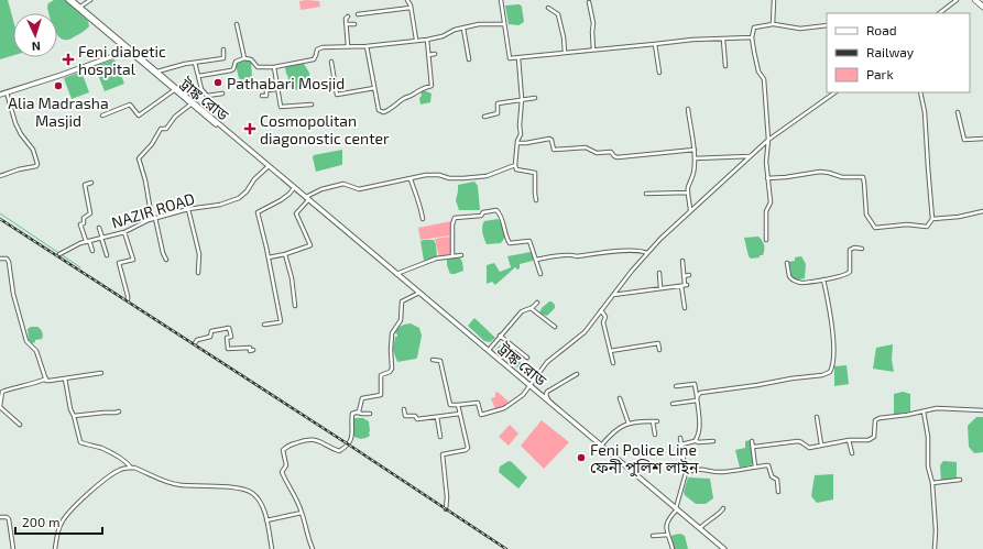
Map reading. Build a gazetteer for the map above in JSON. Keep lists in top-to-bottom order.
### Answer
{
  "streets": {
    "main road": ["ট্রাঙ্ক রোড"],
    "street": ["NAZIR ROAD"]
  },
  "crossings": [
    ["ট্রাঙ্ক রোড", "NAZIR ROAD"]
  ],
  "places": {
    "health": ["Feni diabetic hospital", "Cosmopolitan diagonostic center"],
    "other": ["Pathabari Mosjid", "Alia Madrasha Masjid", "Feni Police Line ফেনী পুলিশ লাইন"]
  },
  "legend": ["Road", "Railway", "Park"],
  "scale_bar": "200 m",
  "north": "bottom"
}
